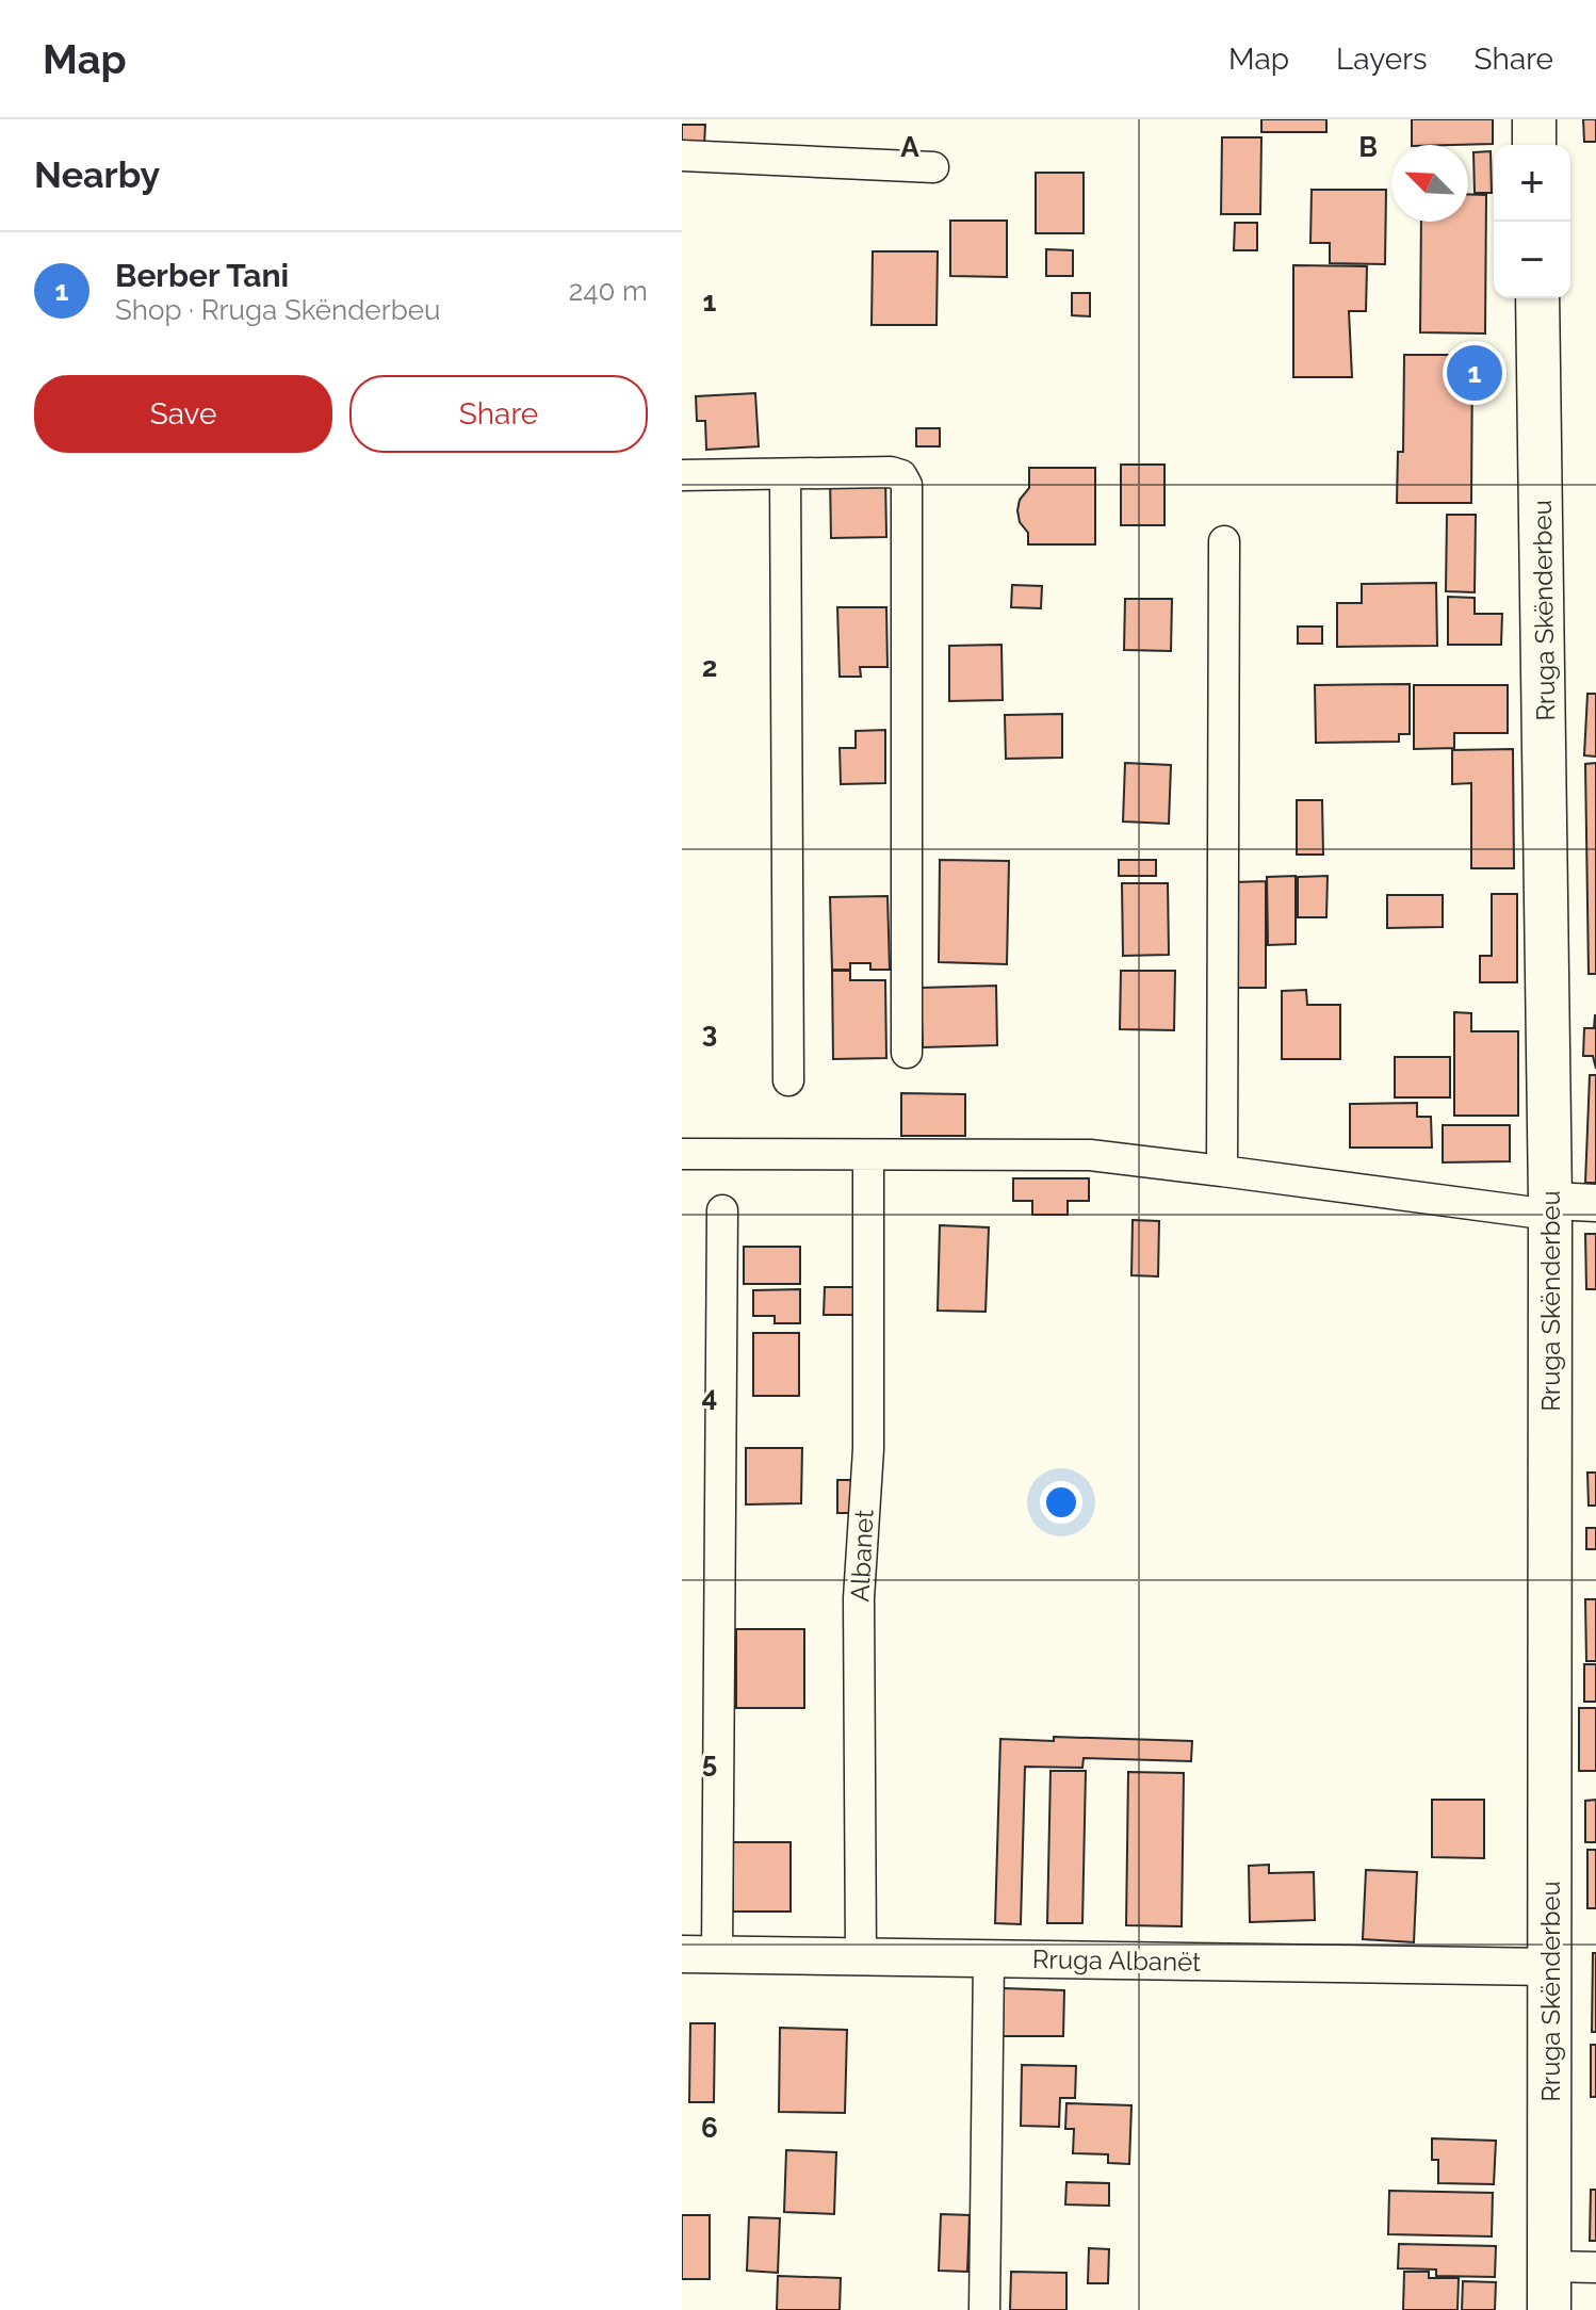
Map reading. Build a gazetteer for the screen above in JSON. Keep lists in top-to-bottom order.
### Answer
{
  "streets": {
    "main road": ["Rruga Skënderbeu"],
    "street": ["Albanet", "Rruga Albanët"]
  },
  "crossings": [
    ["Rruga Skënderbeu", "Rruga Albanët"],
    ["Albanet", "Rruga Albanët"]
  ],
  "north": "top left",
  "page": {
    "header": "Map",
    "nav": ["Map", "Layers", "Share"],
    "heading": "Nearby",
    "map_buttons": ["+", "−"],
    "list": [
      {
        "mark": "1",
        "name": "Berber Tani",
        "note": "Shop · Rruga Skënderbeu",
        "value": "240 m"
      }
    ],
    "pins": "1",
    "buttons": ["Save", "Share"]
  },
  "grid": {
    "columns": ["A", "B"],
    "rows": [
      "1",
      "2",
      "3",
      "4",
      "5",
      "6"
    ]
  }
}
